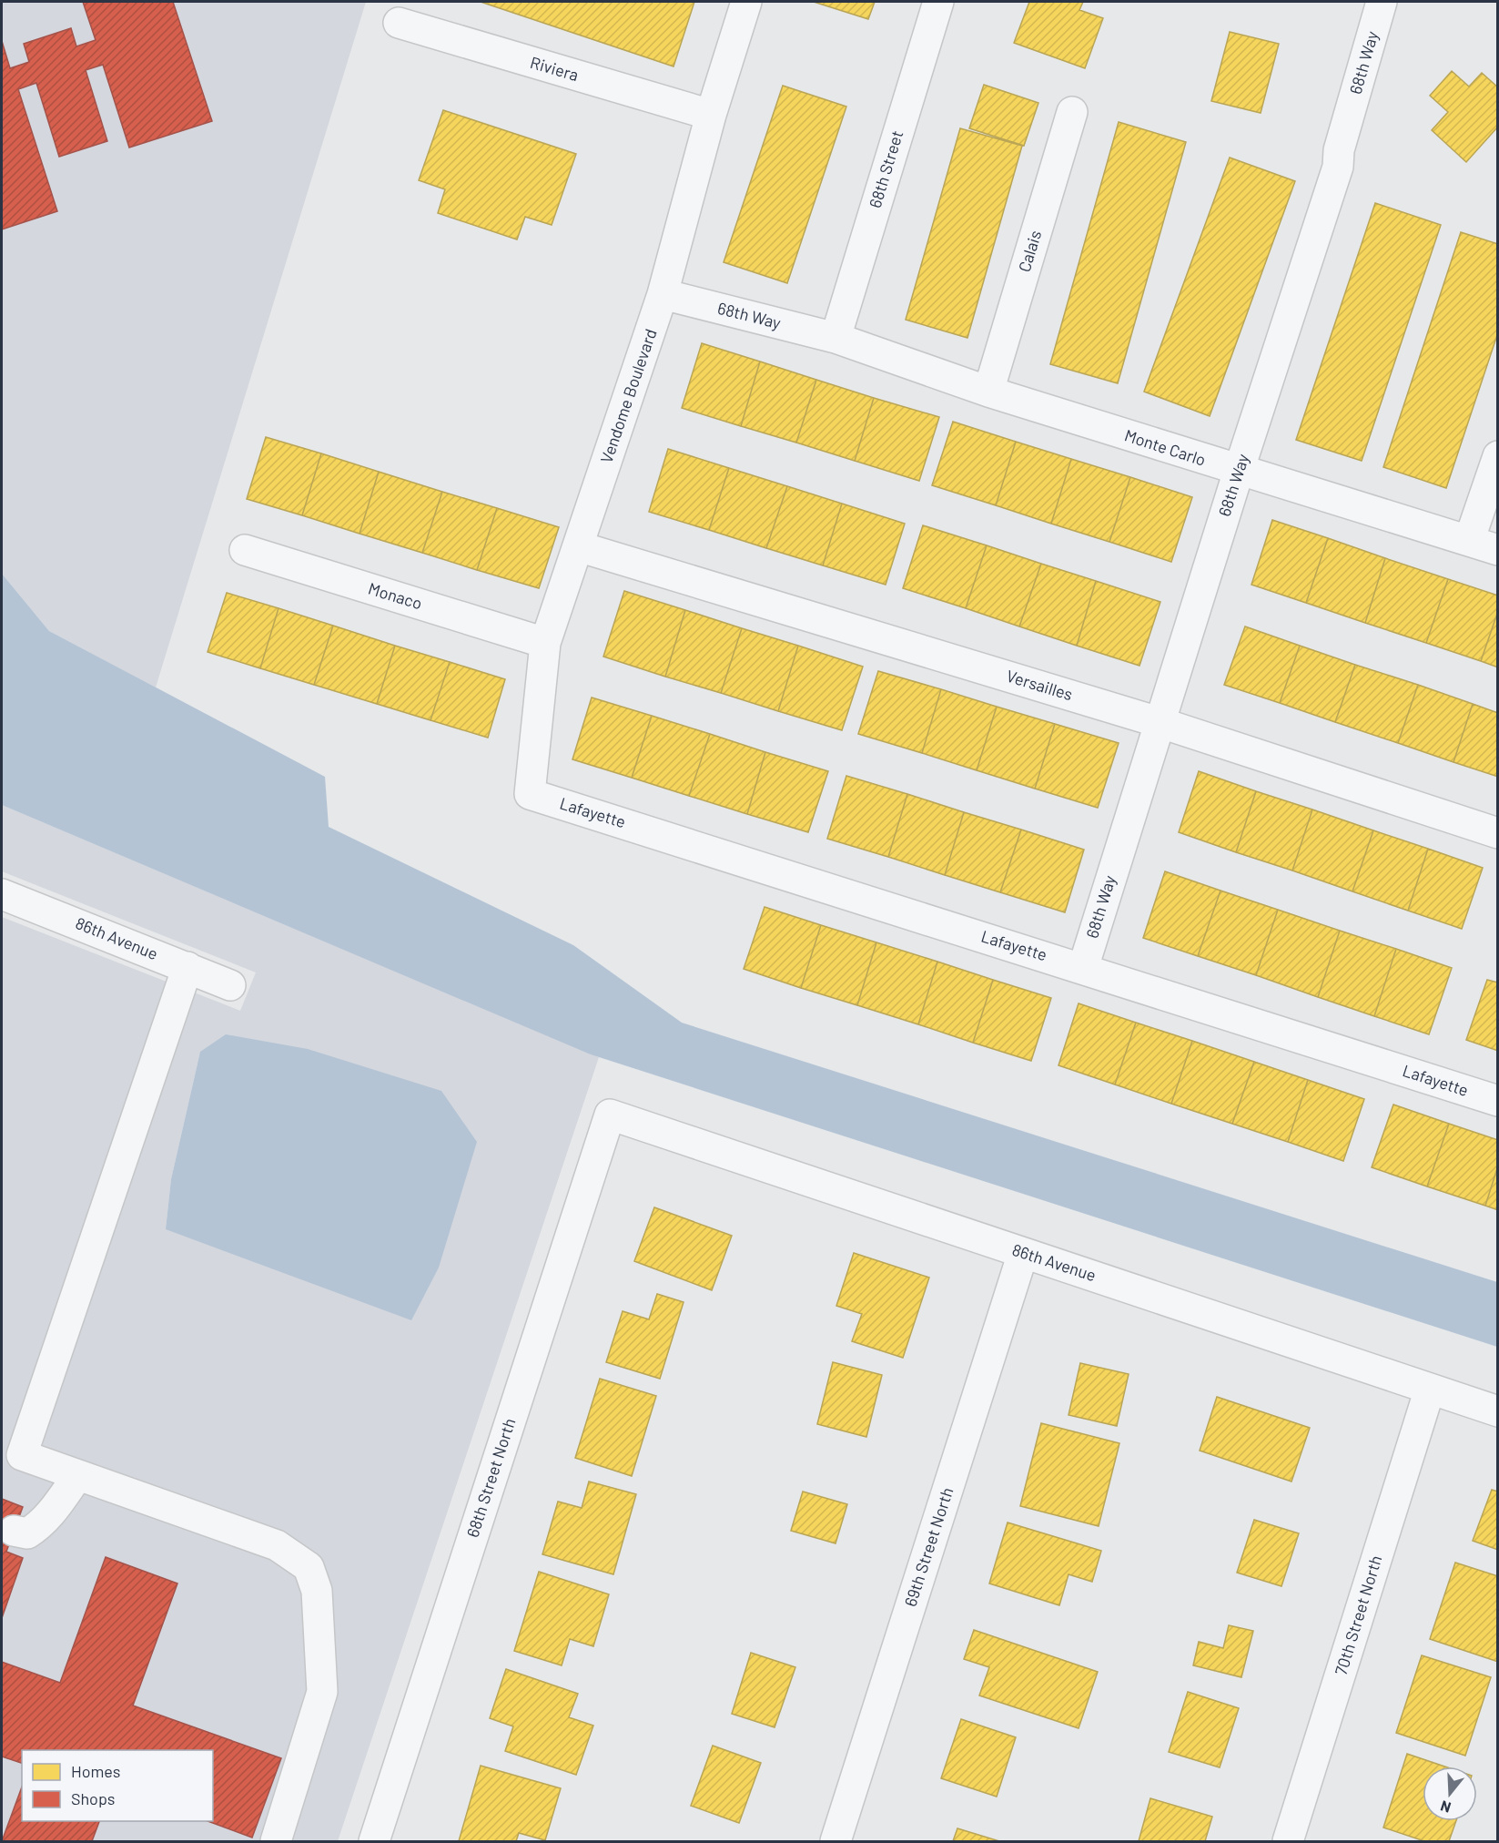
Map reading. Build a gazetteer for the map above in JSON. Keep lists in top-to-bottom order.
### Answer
{
  "streets": {
    "street": [
      "68th Way",
      "Riviera",
      "68th Street",
      "Calais",
      "Vendome Boulevard",
      "Monte Carlo",
      "Monaco",
      "Versailles",
      "Lafayette",
      "86th Avenue",
      "68th Street North",
      "69th Street North",
      "70th Street North"
    ]
  },
  "crossings": [
    ["68th Way", "68th Street"],
    ["68th Way", "Vendome Boulevard"],
    ["68th Way", "Monte Carlo"],
    ["68th Way", "Versailles"],
    ["68th Way", "Lafayette"],
    ["Riviera", "Vendome Boulevard"],
    ["68th Street", "Monte Carlo"],
    ["Calais", "Monte Carlo"],
    ["Vendome Boulevard", "Monaco"],
    ["Vendome Boulevard", "Versailles"],
    ["Vendome Boulevard", "Lafayette"],
    ["86th Avenue", "68th Street North"],
    ["86th Avenue", "69th Street North"],
    ["86th Avenue", "70th Street North"]
  ],
  "legend": ["Homes", "Shops"],
  "north": "bottom"
}
